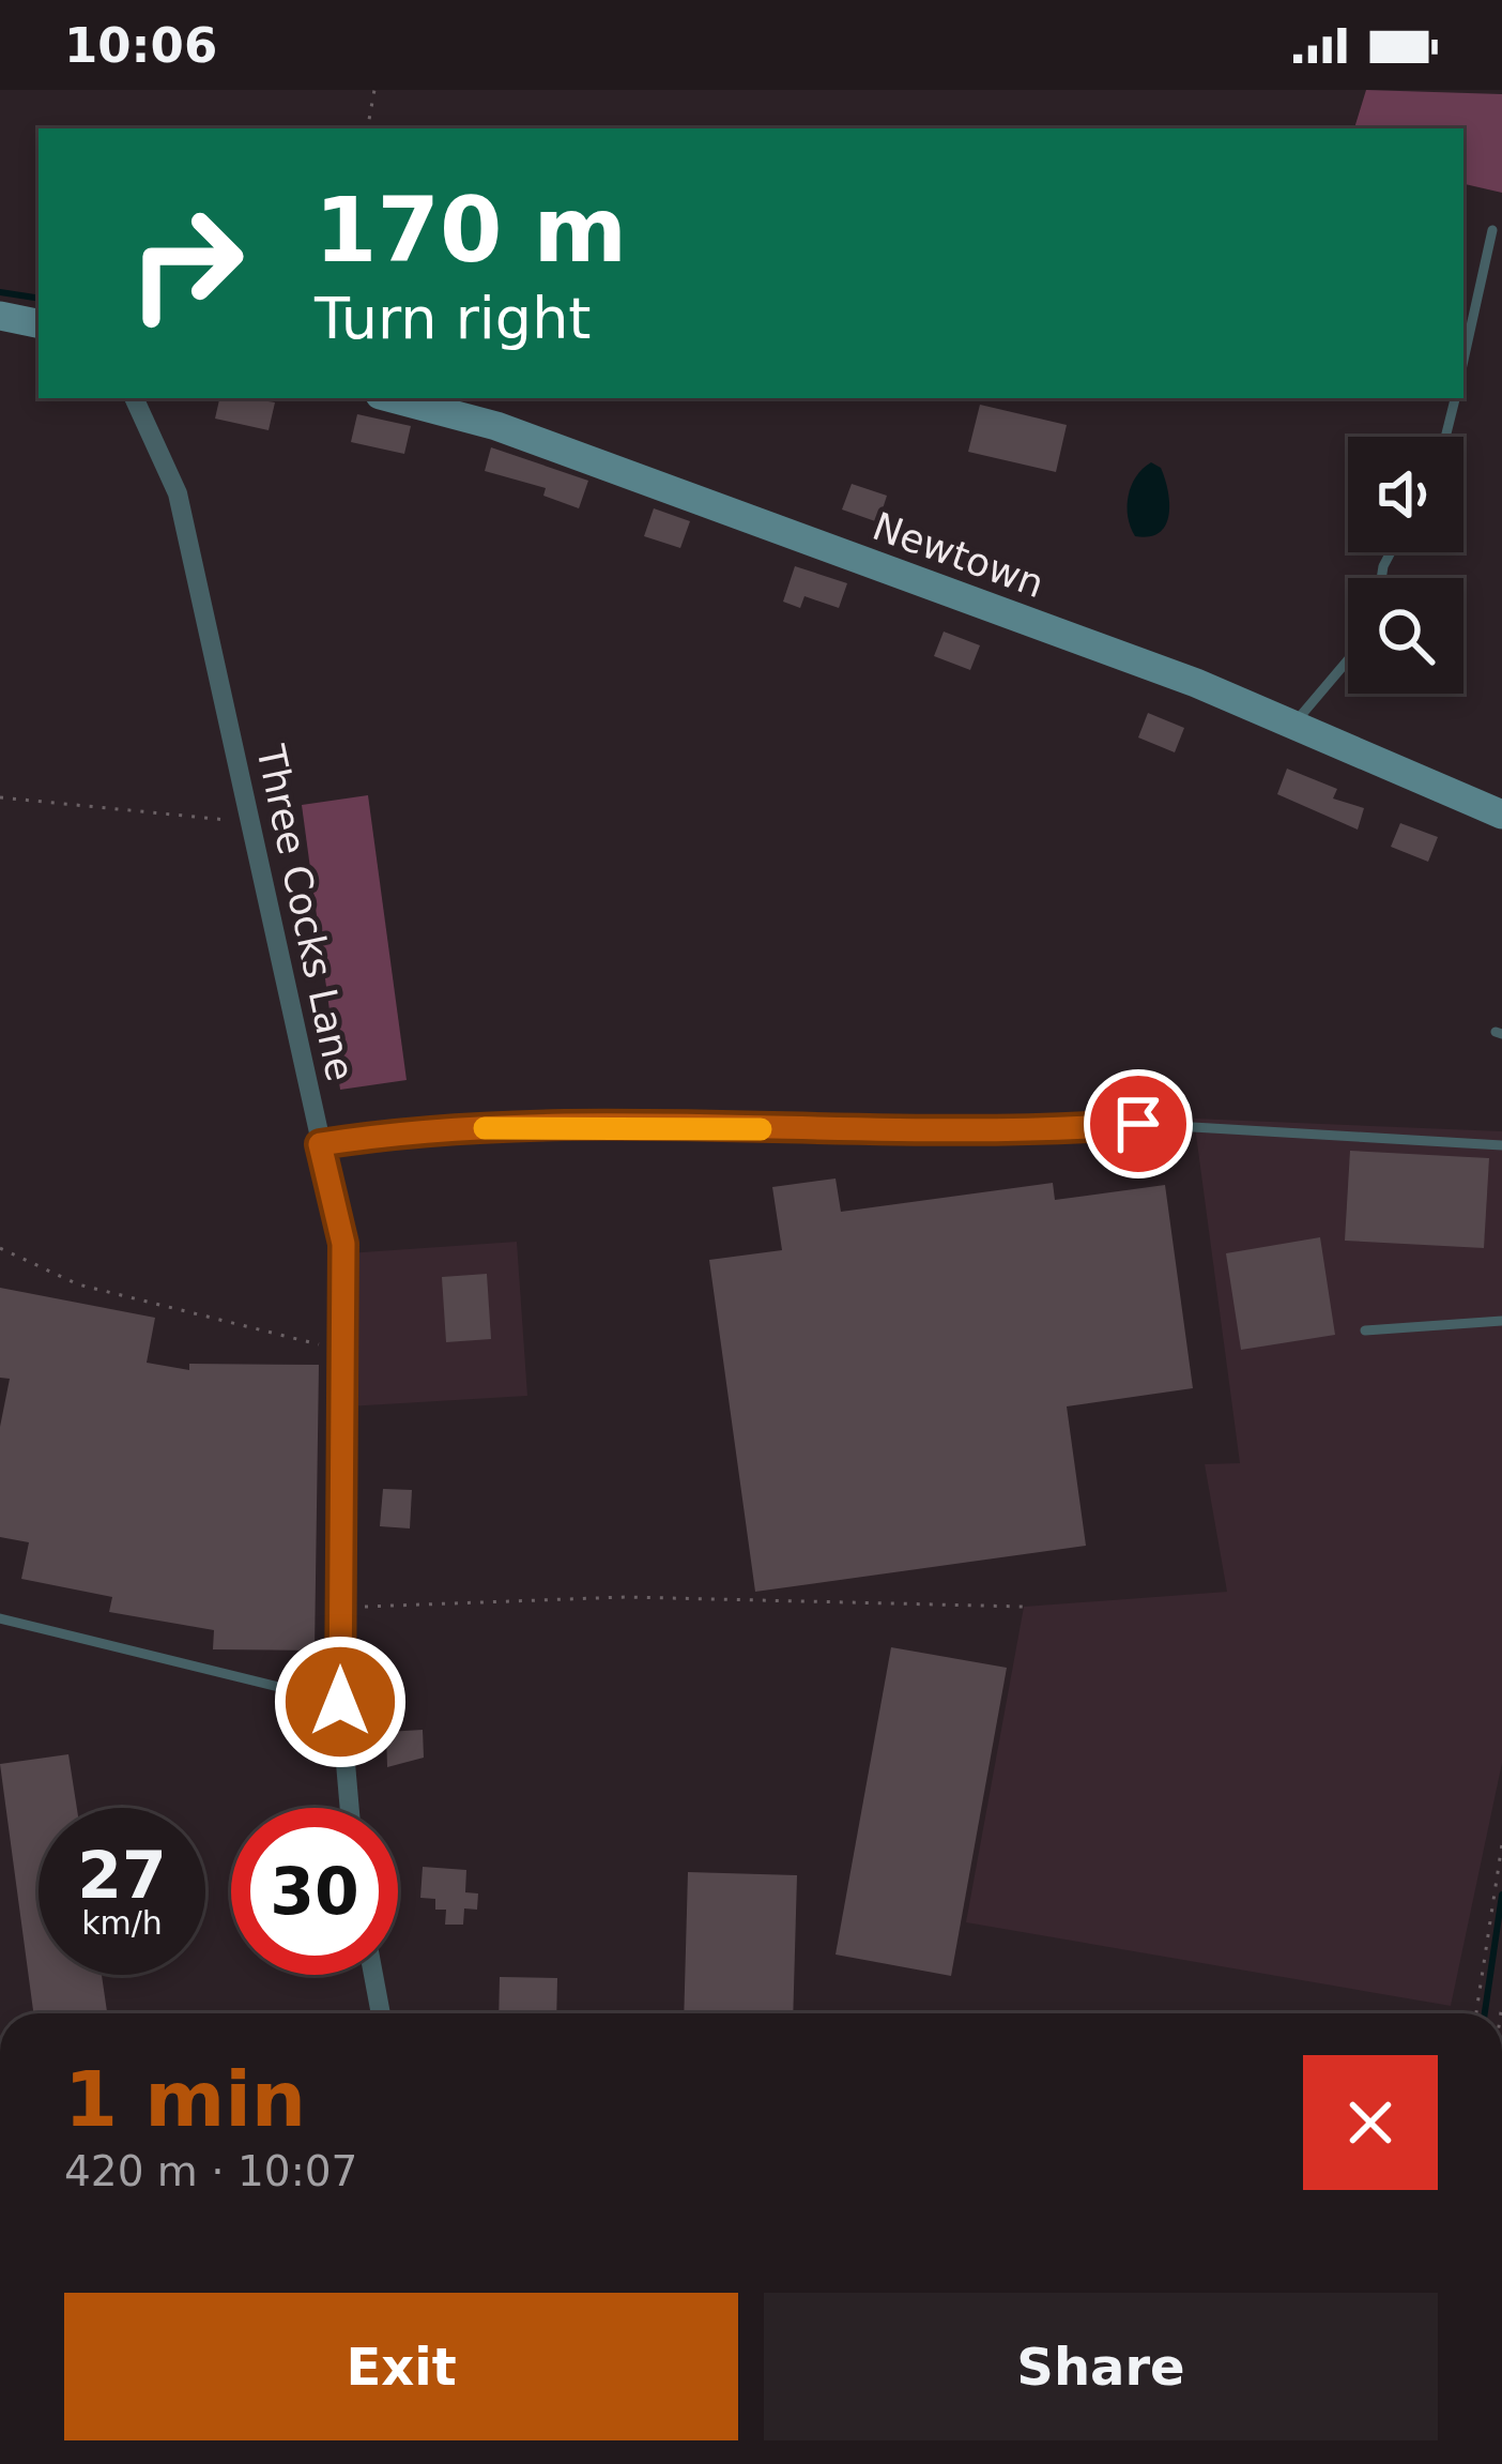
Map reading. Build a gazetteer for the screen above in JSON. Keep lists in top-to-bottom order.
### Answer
{
  "streets": {
    "main road": ["Newtown"],
    "street": ["Three Cocks Lane"]
  },
  "page": {
    "status": "10:06",
    "turn": ["170 m", "Turn right"],
    "speed": "27 km/h",
    "limit": "30",
    "heading": ["1 min", "420 m · 10:07"],
    "buttons": ["Exit", "Share"]
  }
}
